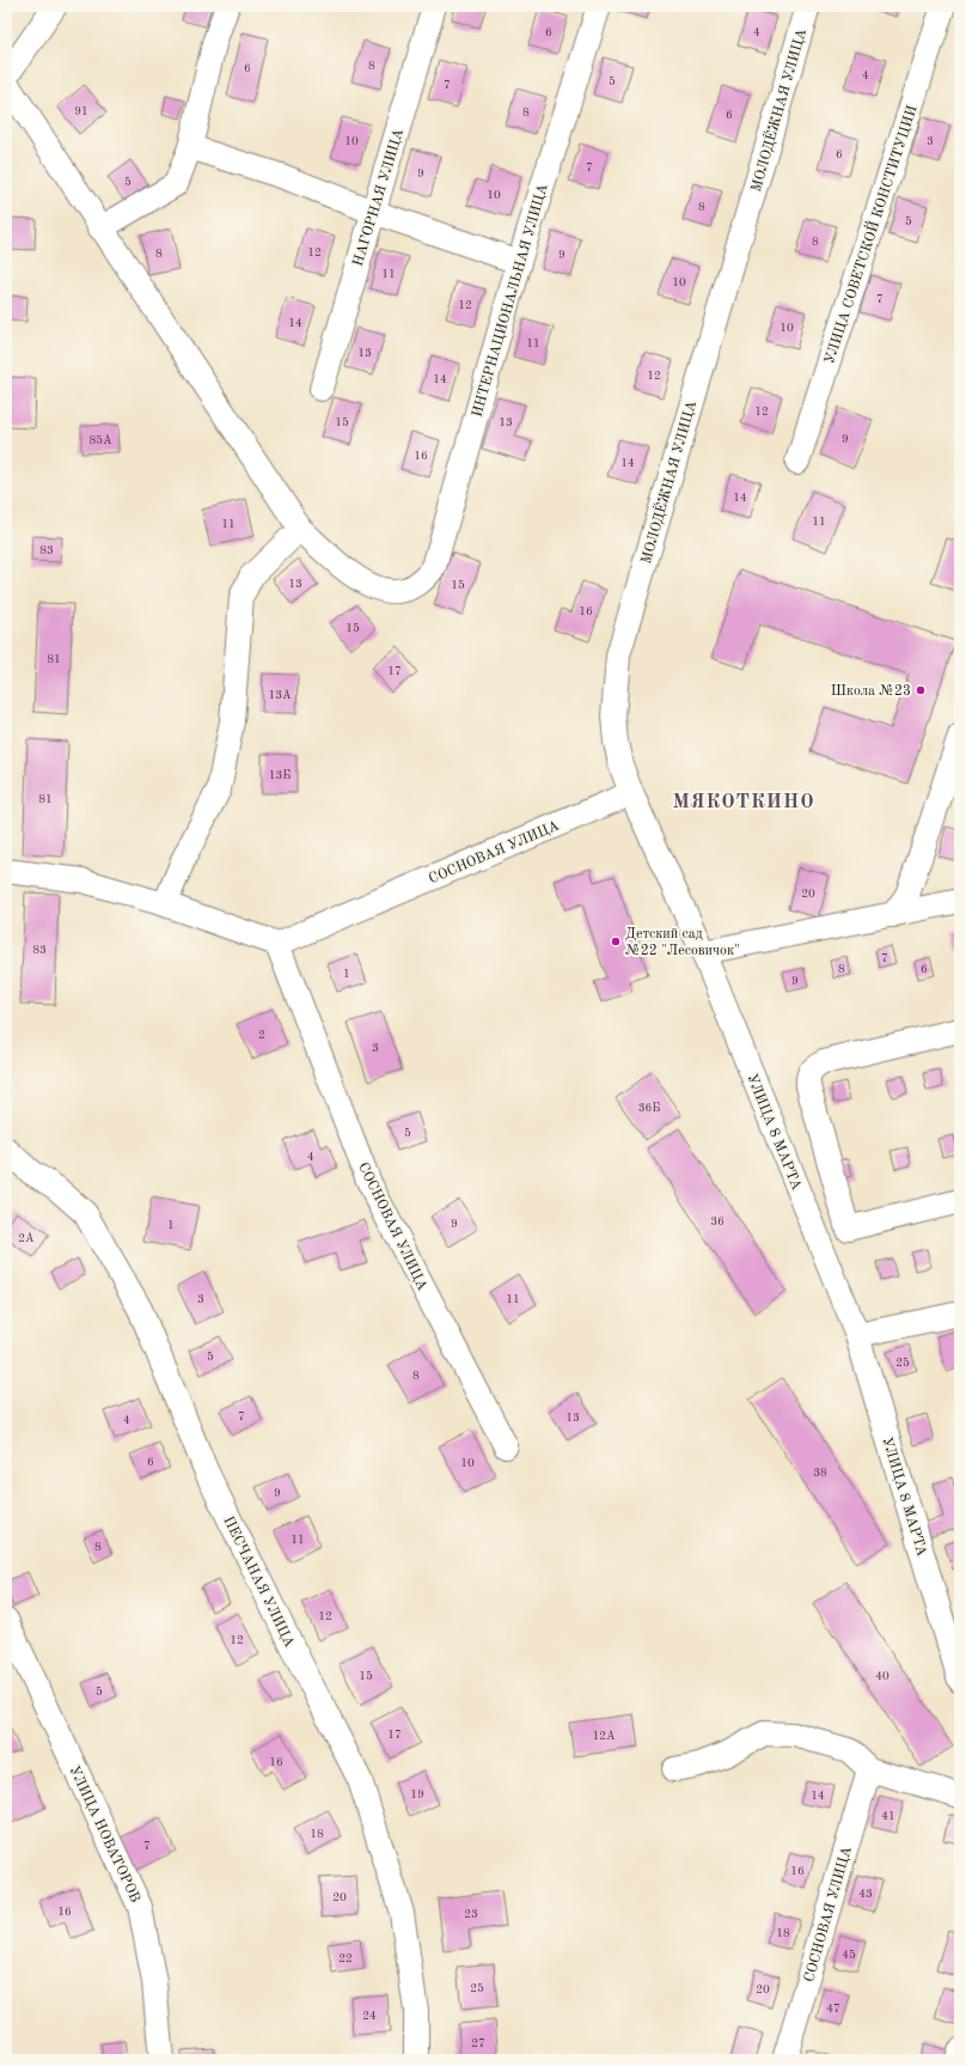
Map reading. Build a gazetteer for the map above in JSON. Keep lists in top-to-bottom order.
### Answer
{
  "streets": {
    "street": [
      "МОЛОДЁЖНАЯ УЛИЦА",
      "НАГОРНАЯ УЛИЦА",
      "УЛИЦА СОВЕТСКОЙ КОНСТИТУЦИИ",
      "ИНТЕРНАЦИОНАЛЬНАЯ УЛИЦА",
      "СОСНОВАЯ УЛИЦА",
      "УЛИЦА 8 МАРТА",
      "ПЕСЧАНАЯ УЛИЦА",
      "УЛИЦА НОВАТОРОВ"
    ]
  },
  "crossings": [
    ["МОЛОДЁЖНАЯ УЛИЦА", "СОСНОВАЯ УЛИЦА"],
    ["МОЛОДЁЖНАЯ УЛИЦА", "УЛИЦА 8 МАРТА"]
  ],
  "districts": ["МЯКОТКИНО"],
  "places": ["Школа №23", "Детский сад №22 \"Лесовичок\""],
  "house_numbers": [
    "6",
    "4",
    "8",
    "6",
    "4",
    "5",
    "7",
    "91",
    "8",
    "6",
    "10",
    "3",
    "6",
    "7",
    "9",
    "5",
    "10",
    "8",
    "5",
    "8",
    "12",
    "8",
    "9",
    "11",
    "10",
    "7",
    "12",
    "14",
    "10",
    "11",
    "13",
    "12",
    "14",
    "12",
    "15",
    "13",
    "9",
    "85А",
    "16",
    "14",
    "14",
    "11",
    "11",
    "83",
    "13",
    "15",
    "16",
    "15",
    "81",
    "17",
    "13А",
    "13Б",
    "81",
    "20",
    "83",
    "7",
    "8",
    "6",
    "1",
    "9",
    "2",
    "3",
    "36Б",
    "5",
    "4",
    "36",
    "9",
    "1",
    "2А",
    "3",
    "11",
    "5",
    "25",
    "8",
    "7",
    "13",
    "4",
    "6",
    "10",
    "38",
    "9",
    "11",
    "8",
    "12",
    "12",
    "15",
    "40",
    "5",
    "17",
    "12А",
    "16",
    "19",
    "14",
    "41",
    "18",
    "7",
    "16",
    "43",
    "20",
    "16",
    "23",
    "18",
    "45",
    "22",
    "25",
    "20",
    "47",
    "24",
    "27"
  ]
}
